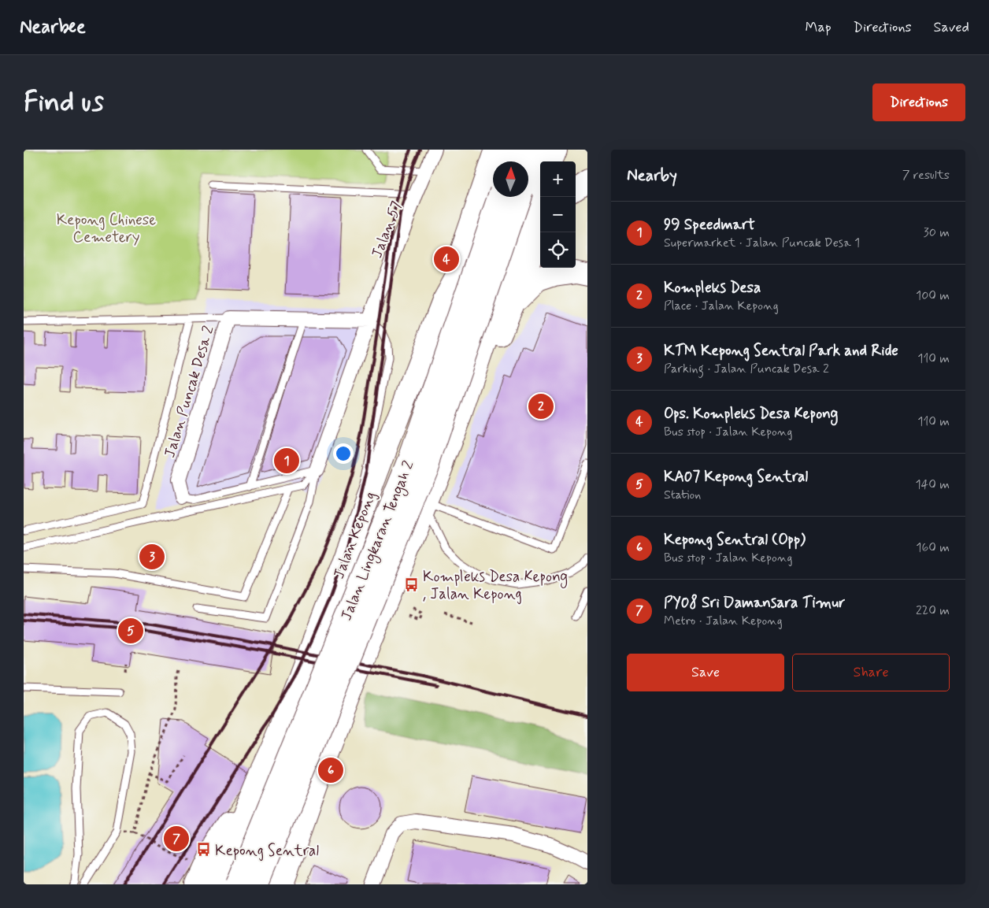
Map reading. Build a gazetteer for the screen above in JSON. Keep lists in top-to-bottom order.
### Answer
{
  "streets": {
    "main road": ["Jalan Kepong", "Jalan Lingkaran Tengah 2"],
    "street": ["Jalan 57", "Jalan Puncak Desa 2"]
  },
  "crossings": [
    ["Jalan 57", "Jalan Puncak Desa 2"]
  ],
  "parks": ["Kepong Chinese Cemetery"],
  "places": {
    "bus stop": ["Kompleks Desa Kepong , Jalan Kepong", "Kepong Sentral"]
  },
  "north": "top",
  "page": {
    "header": "Nearbee",
    "nav": ["Map", "Directions", "Saved"],
    "buttons": [
      "Directions",
      ["Save", "Share"]
    ],
    "title": "Find us",
    "heading": ["Nearby", "7 results"],
    "map_buttons": ["+", "−"],
    "list": [
      {
        "mark": "1",
        "name": "99 Speedmart",
        "note": "Supermarket · Jalan Puncak Desa 1",
        "value": "30 m"
      },
      {
        "mark": "2",
        "name": "Kompleks Desa",
        "note": "Place · Jalan Kepong",
        "value": "100 m"
      },
      {
        "mark": "3",
        "name": "KTM Kepong Sentral Park and Ride",
        "note": "Parking · Jalan Puncak Desa 2",
        "value": "110 m"
      },
      {
        "mark": "4",
        "name": "Ops. Kompleks Desa Kepong",
        "note": "Bus stop · Jalan Kepong",
        "value": "110 m"
      },
      {
        "mark": "5",
        "name": "KA07 Kepong Sentral",
        "note": "Station",
        "value": "140 m"
      },
      {
        "mark": "6",
        "name": "Kepong Sentral (Opp)",
        "note": "Bus stop · Jalan Kepong",
        "value": "160 m"
      },
      {
        "mark": "7",
        "name": "PY08 Sri Damansara Timur",
        "note": "Metro · Jalan Kepong",
        "value": "220 m"
      }
    ],
    "pins": [
      "4",
      "2",
      "1",
      "3",
      "5",
      "6",
      "7"
    ]
  }
}
